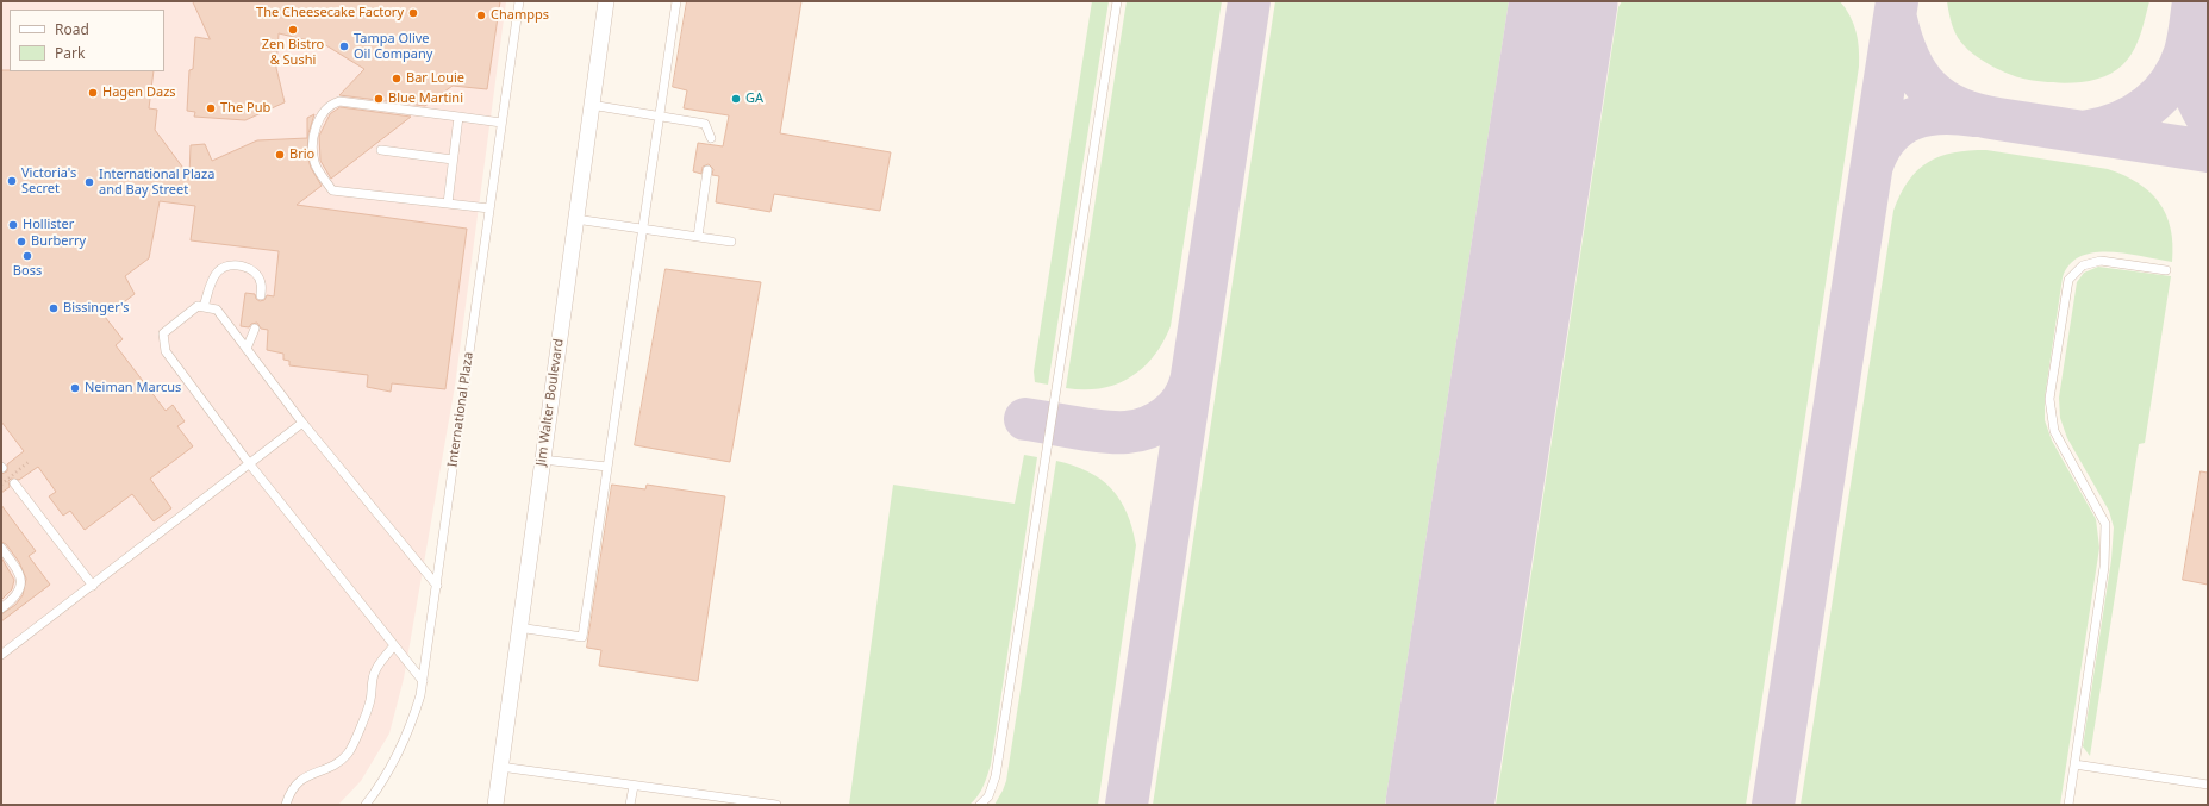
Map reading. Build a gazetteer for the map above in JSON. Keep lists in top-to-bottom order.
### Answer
{
  "streets": {
    "street": ["Jim Walter Boulevard"],
    "lane": ["International Plaza"]
  },
  "places": [
    "The Cheesecake Factory",
    "Champps",
    "Zen Bistro & Sushi",
    "Tampa Olive Oil Company",
    "Bar Louie",
    "Hagen Dazs",
    "Blue Martini",
    "GA",
    "The Pub",
    "Brio",
    "Victoria's Secret",
    "International Plaza and Bay Street",
    "Hollister",
    "Burberry",
    "Boss",
    "Bissinger's",
    "Neiman Marcus"
  ],
  "legend": ["Road", "Park"]
}
